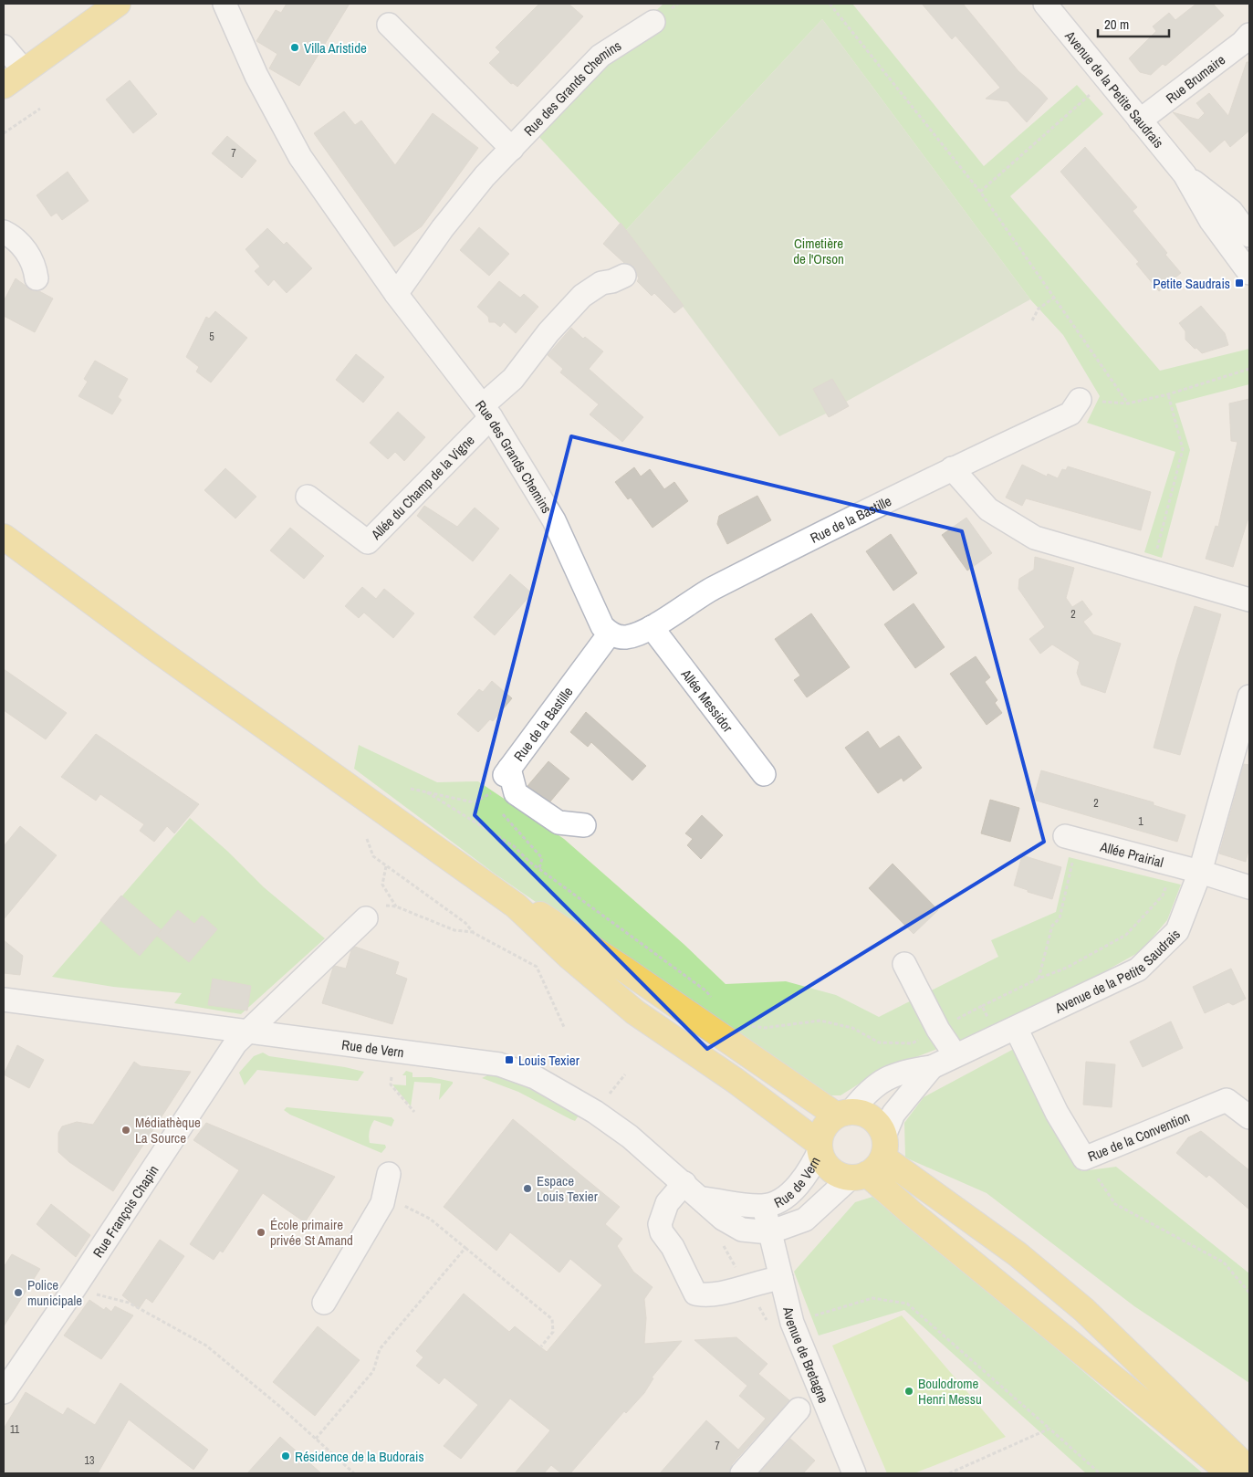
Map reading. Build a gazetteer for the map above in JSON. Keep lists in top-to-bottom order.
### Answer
{
  "streets": {
    "street": [
      "Rue Brumaire",
      "Avenue de la Petite Saudrais",
      "Rue des Grands Chemins",
      "Allée du Champ de la Vigne",
      "Rue de la Bastille",
      "Allée Messidor",
      "Allée Prairial",
      "Rue de Vern",
      "Rue de la Convention",
      "Rue François Chapin",
      "Avenue de Bretagne"
    ]
  },
  "crossings": [
    ["Rue Brumaire", "Avenue de la Petite Saudrais"],
    ["Avenue de la Petite Saudrais", "Allée Prairial"],
    ["Avenue de la Petite Saudrais", "Rue de Vern"],
    ["Avenue de la Petite Saudrais", "Rue de la Convention"],
    ["Rue des Grands Chemins", "Allée du Champ de la Vigne"],
    ["Rue des Grands Chemins", "Rue de la Bastille"],
    ["Rue de la Bastille", "Allée Messidor"],
    ["Rue de Vern", "Rue François Chapin"],
    ["Rue de Vern", "Avenue de Bretagne"]
  ],
  "parks": ["Cimetière de l'Orson"],
  "places": {
    "other": [
      "Villa Aristide",
      "Médiathèque La Source",
      "Espace Louis Texier",
      "École primaire privée St Amand",
      "Police municipale",
      "Boulodrome Henri Messu",
      "Résidence de la Budorais"
    ],
    "transit": ["Petite Saudrais", "Louis Texier"]
  },
  "house_numbers": [
    "7",
    "5",
    "2",
    "2",
    "1",
    "11",
    "7",
    "13"
  ],
  "scale_bar": "20 m"
}
